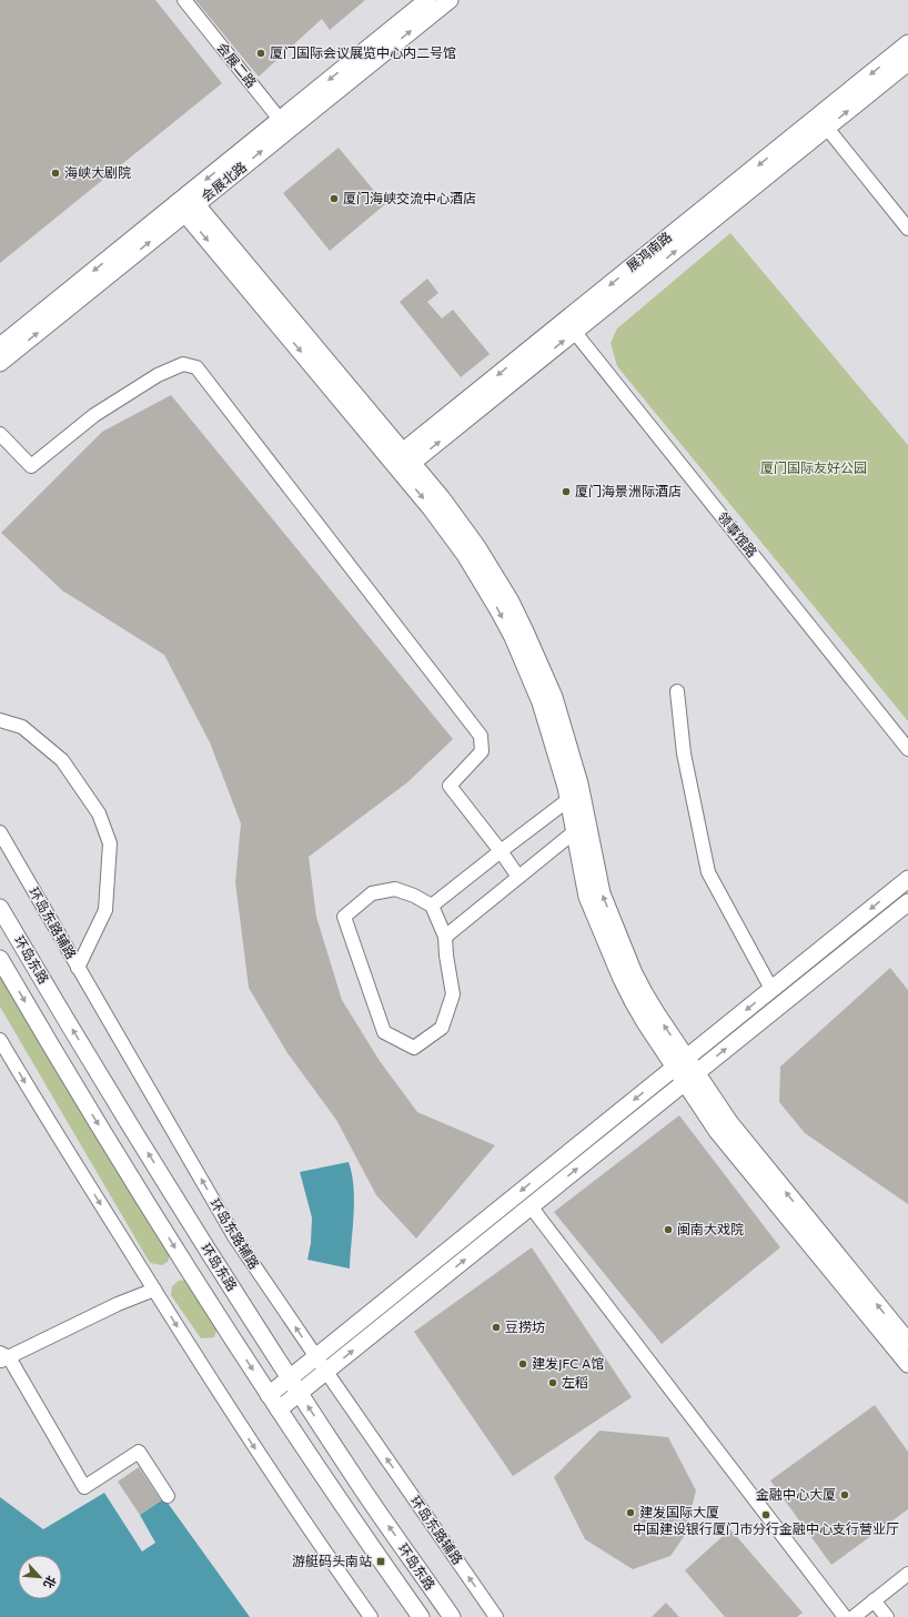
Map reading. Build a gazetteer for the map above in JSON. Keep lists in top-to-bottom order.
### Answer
{
  "streets": {
    "main road": ["会展北路", "展鸿南路", "环岛东路"],
    "street": ["会展二路", "领事馆路", "环岛东路辅路"]
  },
  "crossings": [
    ["会展二路", "会展北路"],
    ["展鸿南路", "领事馆路"]
  ],
  "parks": ["厦门国际友好公园"],
  "places": {
    "other": [
      "厦门国际会议展览中心内二号馆",
      "海峡大剧院",
      "厦门海峡交流中心酒店",
      "厦门海景洲际酒店",
      "闽南大戏院",
      "豆捞坊",
      "建发JFC A馆",
      "左稻",
      "金融中心大厦",
      "建发国际大厦",
      "中国建设银行厦门市分行金融中心支行营业厅"
    ],
    "transit": ["游艇码头南站"]
  },
  "north": "bottom right"
}
